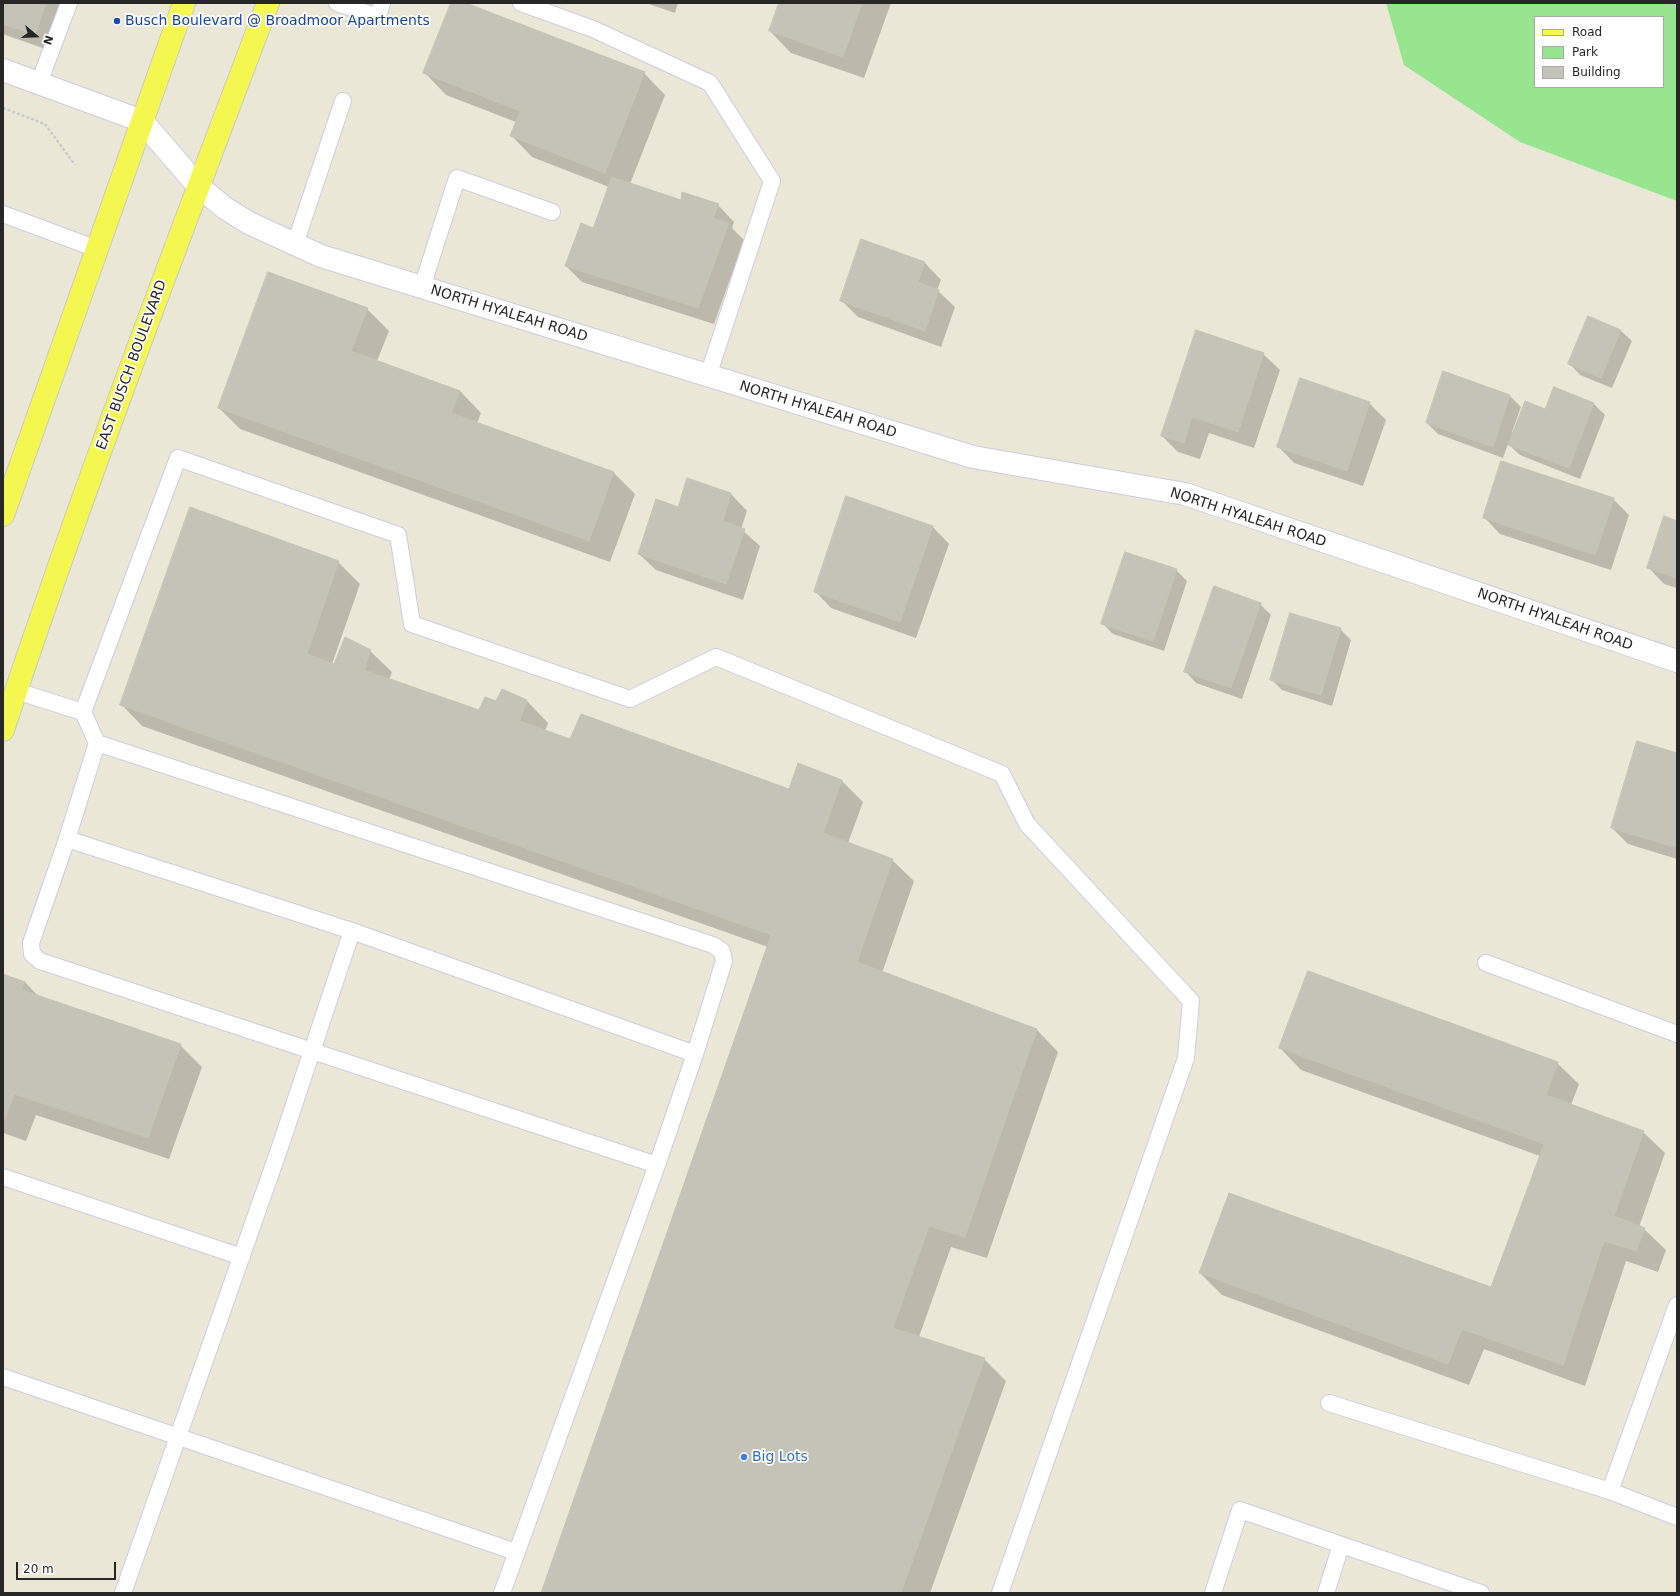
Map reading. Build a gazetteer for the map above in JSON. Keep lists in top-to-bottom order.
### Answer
{
  "streets": {
    "main road": ["EAST BUSCH BOULEVARD"],
    "street": ["NORTH HYALEAH ROAD"]
  },
  "crossings": [
    ["NORTH HYALEAH ROAD", "EAST BUSCH BOULEVARD"]
  ],
  "places": ["Busch Boulevard @ Broadmoor Apartments", "Big Lots"],
  "legend": ["Road", "Park", "Building"],
  "scale_bar": "20 m",
  "north": "right"
}
